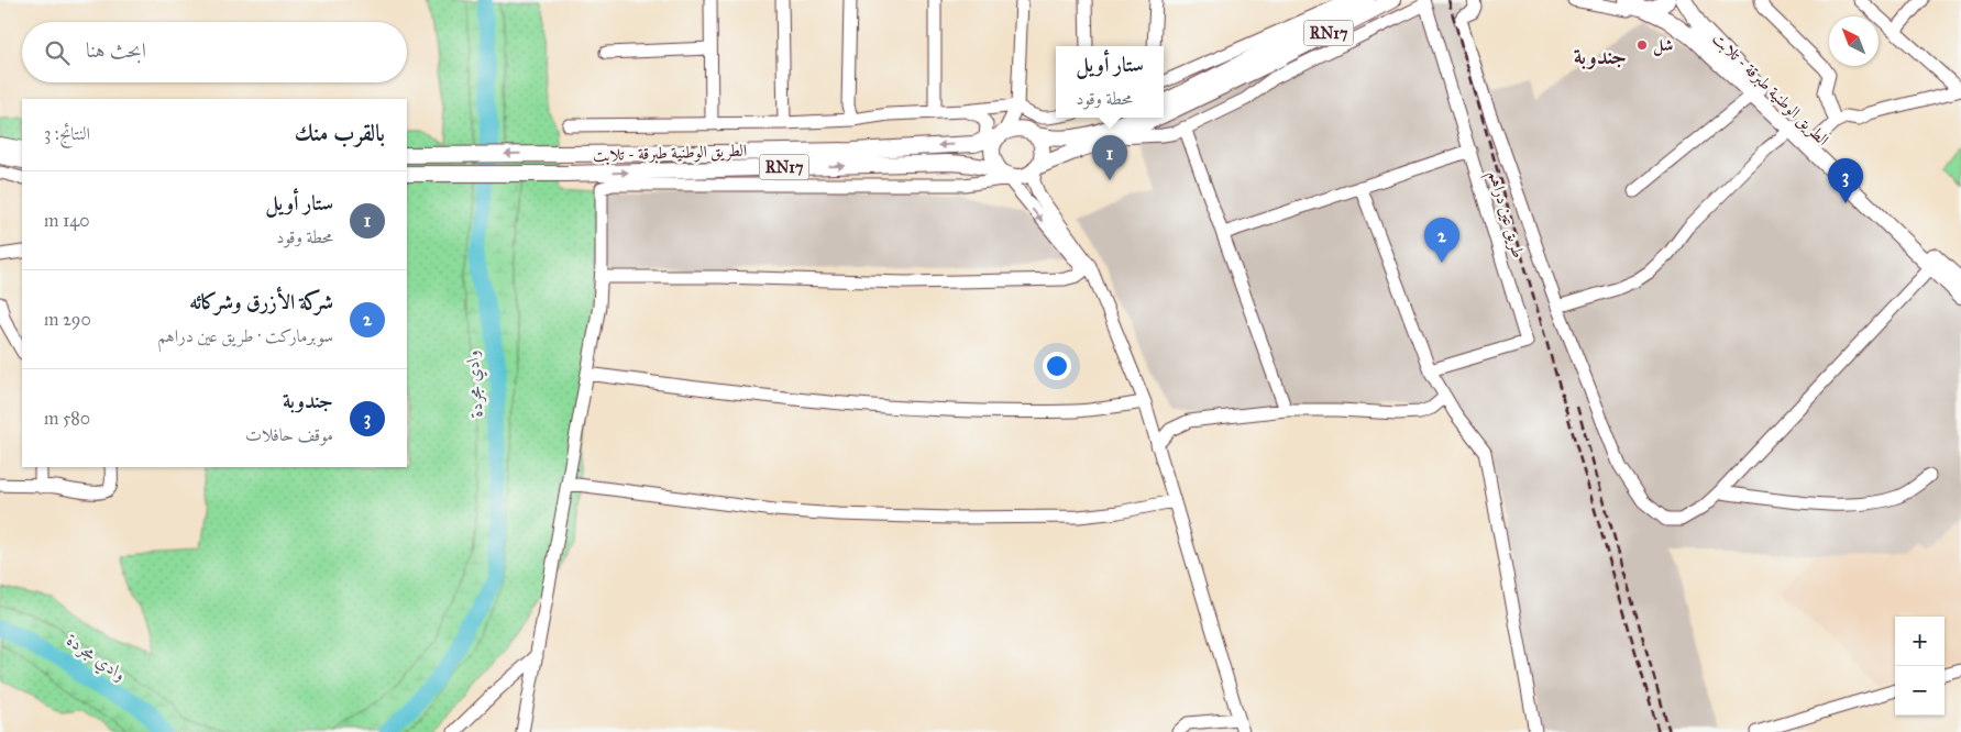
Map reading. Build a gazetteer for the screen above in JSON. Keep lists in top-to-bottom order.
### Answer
{
  "streets": {
    "main road": ["RN17", "الطريق الوطنية طبرقة - تلابت"],
    "street": ["طريق عين دراهم"]
  },
  "crossings": [
    ["RN17", "الطريق الوطنية طبرقة - تلابت"]
  ],
  "districts": ["جندوبة"],
  "water": ["وادي مجردة"],
  "places": ["شل"],
  "north": "top left",
  "page": {
    "search": "ابحث هنا",
    "popup": ["ستار أويل", "محطة وقود"],
    "heading": ["بالقرب منك", "النتائج: 3"],
    "pins": ["1", "3", "2"],
    "list": [
      {
        "mark": "1",
        "name": "ستار أويل",
        "note": "محطة وقود",
        "value": "140 m"
      },
      {
        "mark": "2",
        "name": "شركة الأزرق وشركائه",
        "note": "سوبرماركت · طريق عين دراهم",
        "value": "290 m"
      },
      {
        "mark": "3",
        "name": "جندوبة",
        "note": "موقف حافلات",
        "value": "580 m"
      }
    ],
    "map_buttons": ["+", "−"]
  }
}
